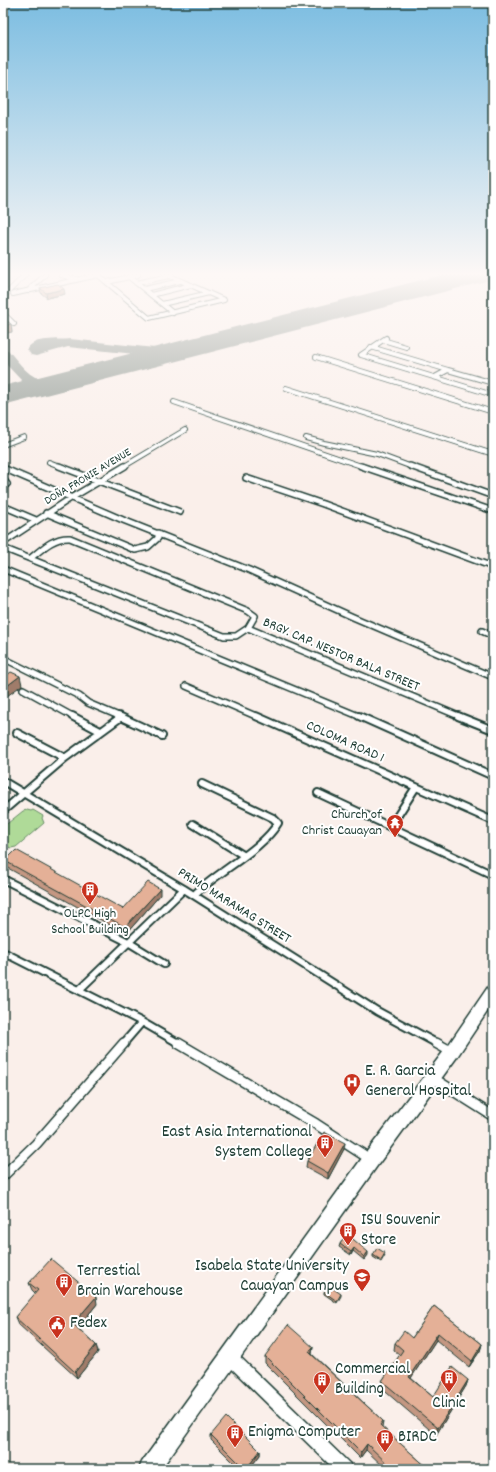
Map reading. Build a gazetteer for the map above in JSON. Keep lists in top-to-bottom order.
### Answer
{
  "streets": {
    "street": [
      "DOÑA FRONIE AVENUE",
      "BRGY. CAP. NESTOR BALA STREET",
      "COLOMA ROAD 1",
      "PRIMO MARAMAG STREET"
    ]
  },
  "places": {
    "temple": ["Church of Christ Cauayan"],
    "building": [
      "OLPC High School Building",
      "East Asia International System College",
      "ISU Souvenir Store",
      "Terrestial Brain Warehouse",
      "Clinic",
      "Commercial Building",
      "Enigma Computer",
      "BIRDC"
    ],
    "hospital": ["E. R. Garcia General Hospital"],
    "school or university": ["Isabela State University Cauayan Campus"],
    "public building": ["Fedex"]
  }
}
